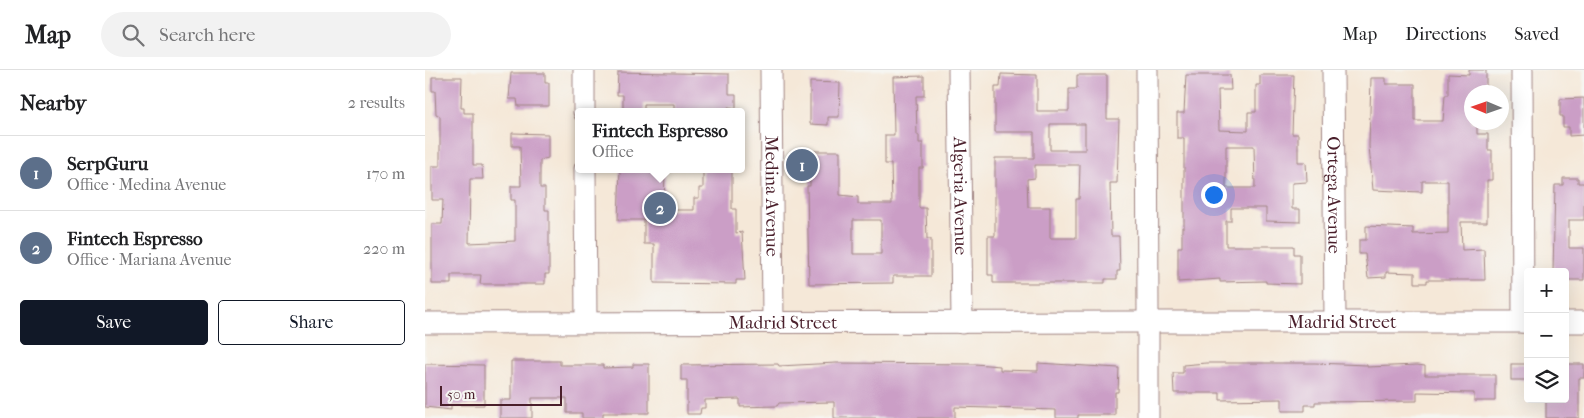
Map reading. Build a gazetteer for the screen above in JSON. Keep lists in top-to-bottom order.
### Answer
{
  "streets": {
    "street": [
      "Ortega Avenue",
      "Medina Avenue",
      "Algeria Avenue",
      "Madrid Street"
    ]
  },
  "crossings": [
    ["Ortega Avenue", "Madrid Street"],
    ["Medina Avenue", "Madrid Street"],
    ["Algeria Avenue", "Madrid Street"]
  ],
  "scale_bar": "50 m",
  "north": "left",
  "page": {
    "header": "Map",
    "search": "Search here",
    "nav": ["Map", "Directions", "Saved"],
    "heading": ["Nearby", "2 results"],
    "popup": ["Fintech Espresso", "Office"],
    "list": [
      {
        "mark": "1",
        "name": "SerpGuru",
        "note": "Office · Medina Avenue",
        "value": "170 m"
      },
      {
        "mark": "2",
        "name": "Fintech Espresso",
        "note": "Office · Mariana Avenue",
        "value": "220 m"
      }
    ],
    "pins": ["1", "2"],
    "map_buttons": ["+", "−"],
    "buttons": ["Save", "Share"],
    "scale": "50 m"
  }
}
